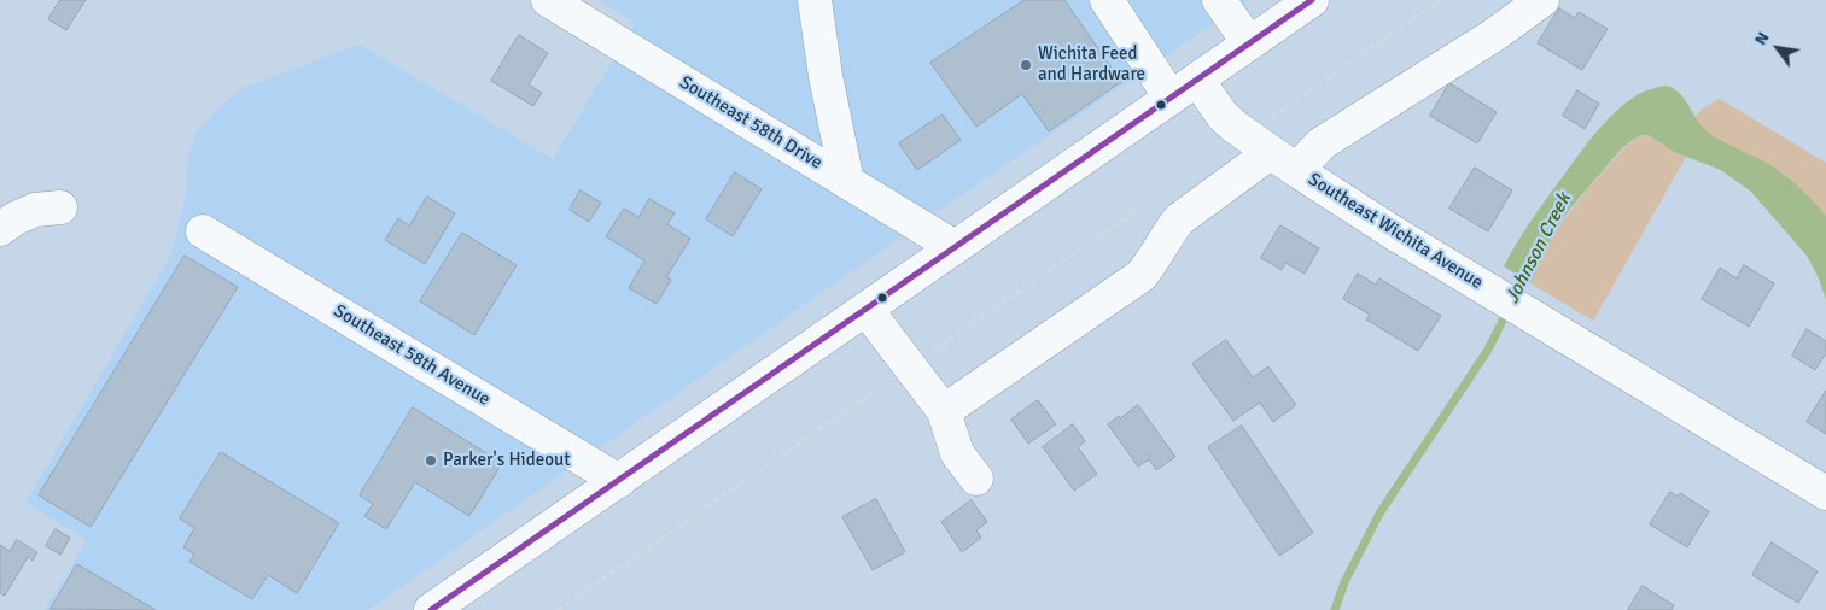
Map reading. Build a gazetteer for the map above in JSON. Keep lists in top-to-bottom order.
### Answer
{
  "streets": {
    "street": ["Southeast 58th Drive", "Southeast Wichita Avenue", "Southeast 58th Avenue"]
  },
  "water": ["Johnson Creek"],
  "places": ["Wichita Feed and Hardware", "Parker's Hideout"],
  "north": "top left"
}
